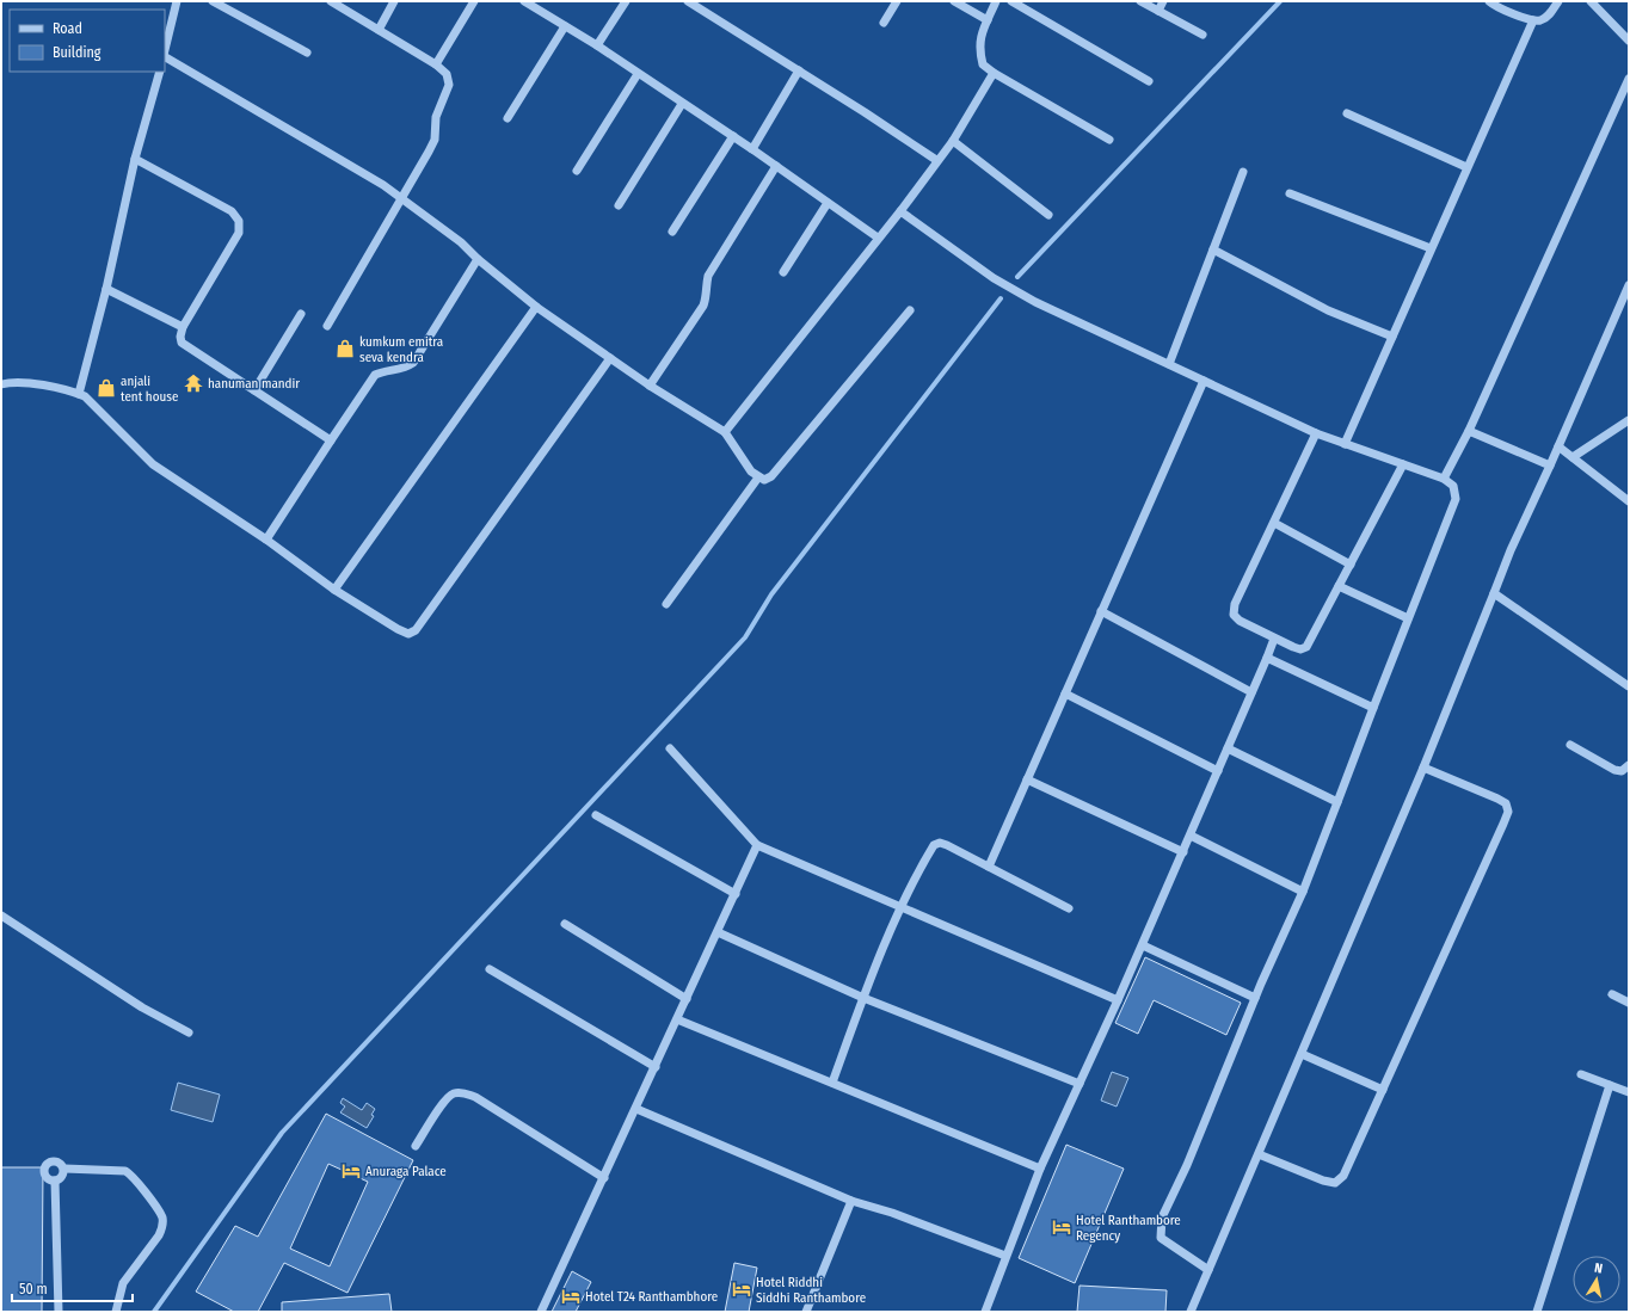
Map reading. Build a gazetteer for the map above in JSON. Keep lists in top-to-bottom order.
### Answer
{
  "places": {
    "shop": ["kumkum emitra seva kendra", "anjali tent house"],
    "temple": ["hanuman mandir"],
    "hotel": [
      "Anuraga Palace",
      "Hotel Ranthambore Regency",
      "Hotel Riddhi Siddhi Ranthambore",
      "Hotel T24 Ranthambhore"
    ]
  },
  "legend": ["Road", "Building"],
  "scale_bar": "50 m",
  "north": "top"
}
